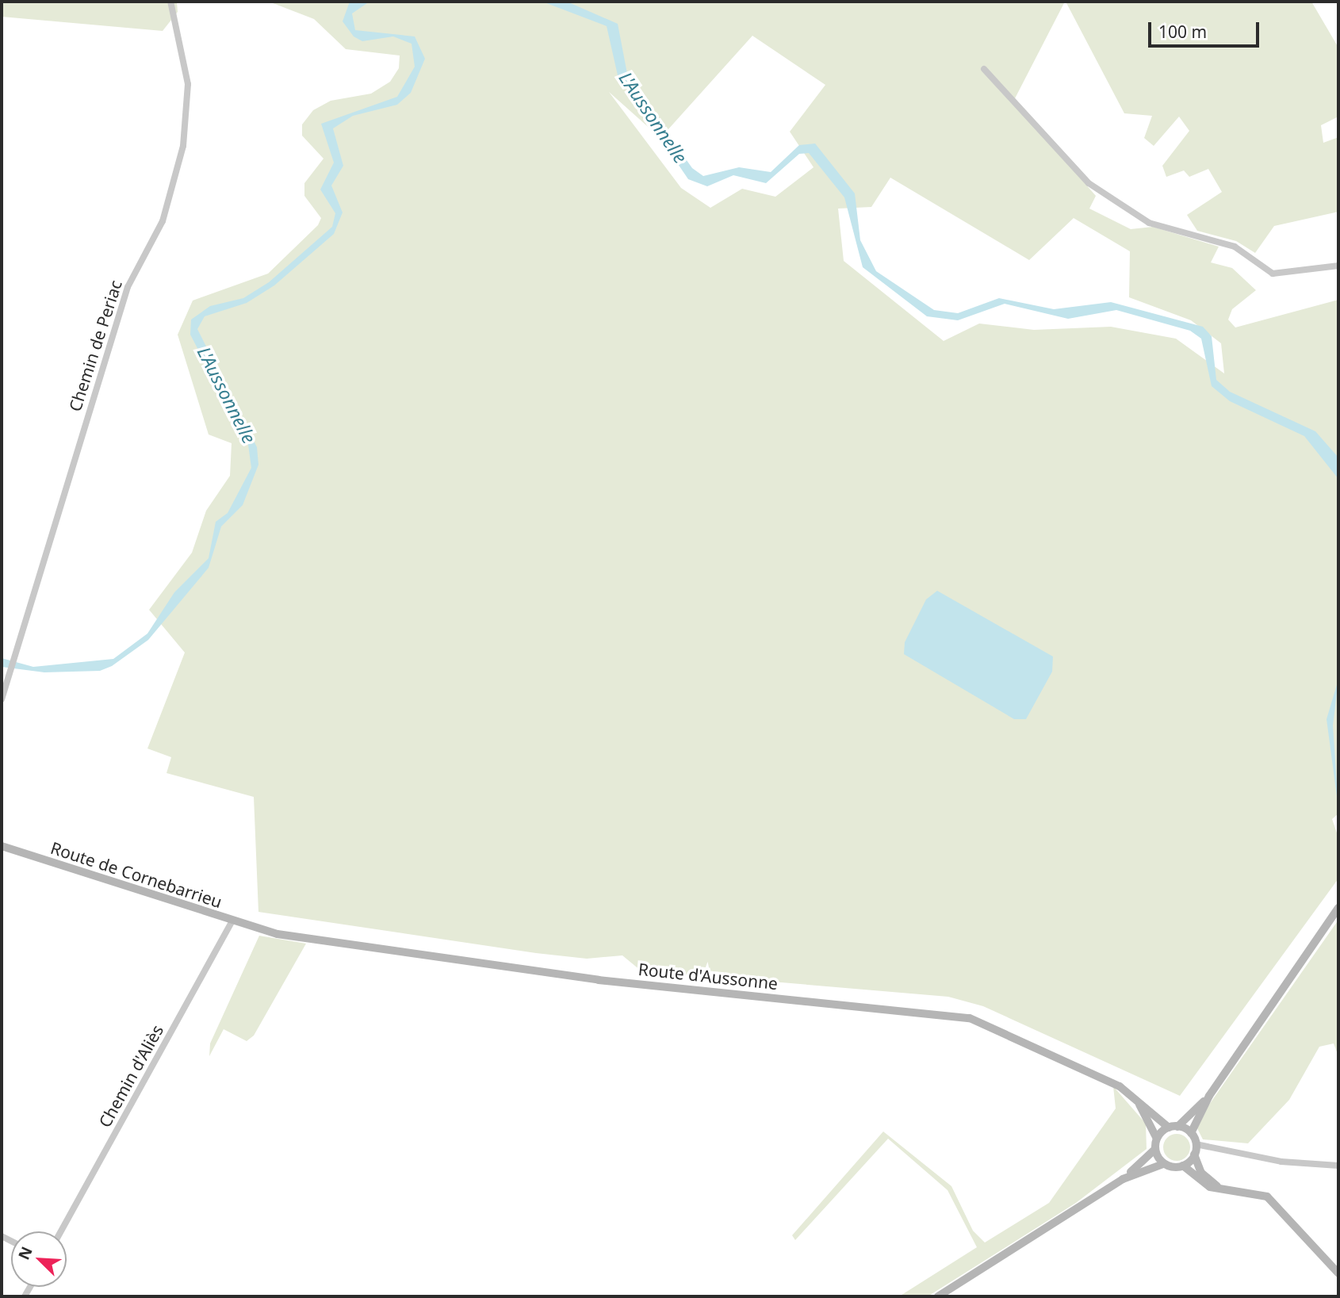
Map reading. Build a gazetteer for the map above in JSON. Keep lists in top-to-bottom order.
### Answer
{
  "streets": {
    "main road": ["Route de Cornebarrieu", "Route d'Aussonne"],
    "street": ["Chemin de Periac", "Chemin d'Aliès"]
  },
  "crossings": [
    ["Route de Cornebarrieu", "Route d'Aussonne"],
    ["Route de Cornebarrieu", "Chemin d'Aliès"]
  ],
  "water": ["L'Aussonnelle"],
  "scale_bar": "100 m",
  "north": "top left"
}
